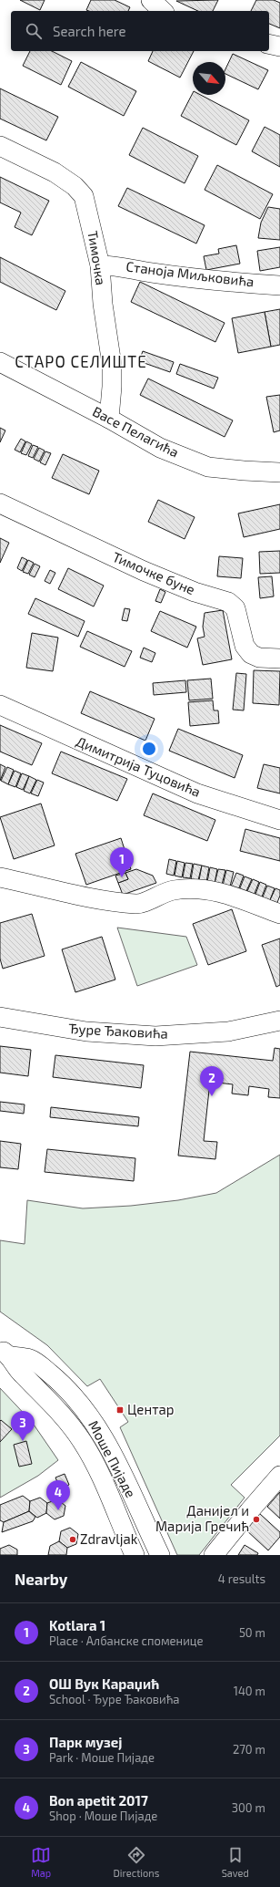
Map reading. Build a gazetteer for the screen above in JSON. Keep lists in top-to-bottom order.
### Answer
{
  "streets": {
    "street": [
      "Тимочка",
      "Станоја Миљковића",
      "Васе Пелагића",
      "Тимочке буне",
      "Димитрија Туцовића",
      "Ђуре Ђаковића",
      "Моше Пијаде"
    ]
  },
  "crossings": [
    ["Тимочка", "Станоја Миљковића"],
    ["Тимочка", "Васе Пелагића"]
  ],
  "districts": ["СТАРО СЕЛИШТЕ"],
  "places": {
    "transit": ["Центар"],
    "other": ["Данијел и Марија Гречић", "Zdravljak"]
  },
  "north": "bottom right",
  "page": {
    "search": "Search here",
    "pins": [
      "1",
      "2",
      "3",
      "4"
    ],
    "heading": ["Nearby", "4 results"],
    "list": [
      {
        "mark": "1",
        "name": "Kotlara 1",
        "note": "Place · Албанске споменице",
        "value": "50 m"
      },
      {
        "mark": "2",
        "name": "ОШ Вук Караџић",
        "note": "School · Ђуре Ђаковића",
        "value": "140 m"
      },
      {
        "mark": "3",
        "name": "Парк музеј",
        "note": "Park · Моше Пијаде",
        "value": "270 m"
      },
      {
        "mark": "4",
        "name": "Bon apetit 2017",
        "note": "Shop · Моше Пијаде",
        "value": "300 m"
      }
    ],
    "nav": ["Map", "Directions", "Saved"]
  }
}
